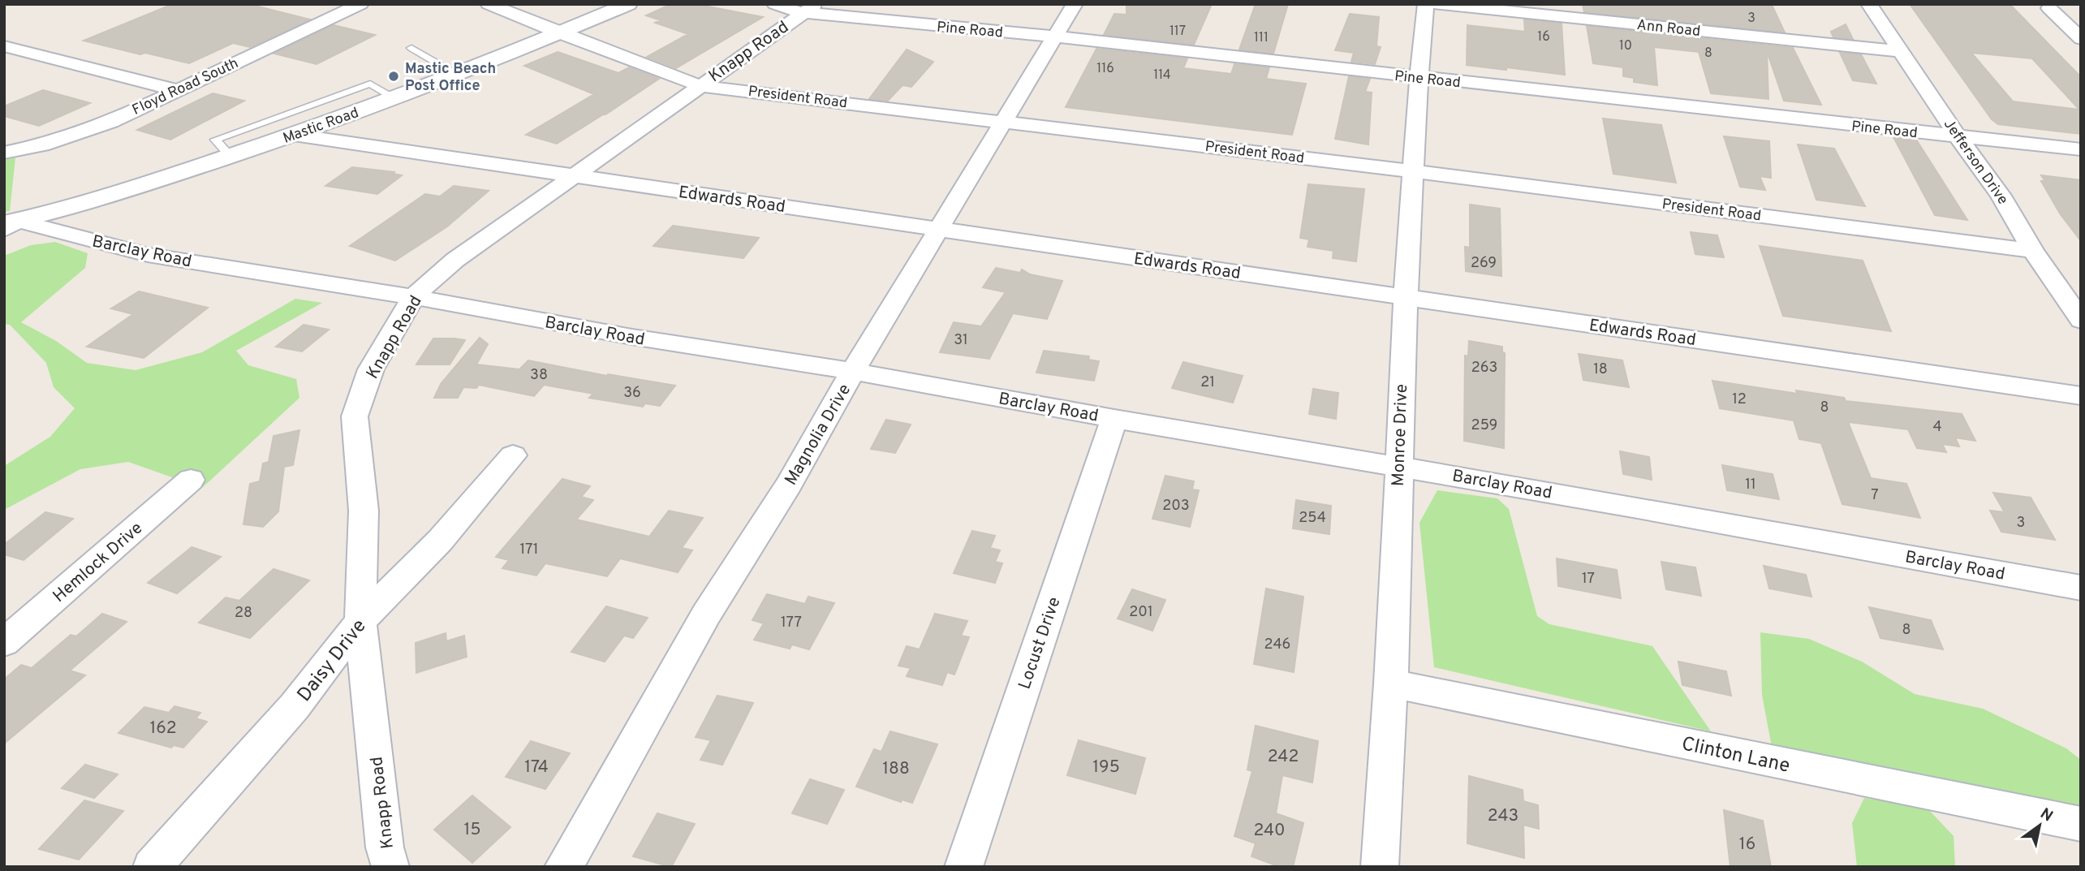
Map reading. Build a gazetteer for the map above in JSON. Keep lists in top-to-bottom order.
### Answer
{
  "streets": {
    "main road": ["Mastic Road"],
    "street": [
      "Ann Road",
      "Pine Road",
      "Knapp Road",
      "Floyd Road South",
      "President Road",
      "Jefferson Drive",
      "Edwards Road",
      "Barclay Road",
      "Magnolia Drive",
      "Monroe Drive",
      "Hemlock Drive",
      "Locust Drive",
      "Daisy Drive",
      "Clinton Lane"
    ]
  },
  "crossings": [
    ["Ann Road", "Jefferson Drive"],
    ["Pine Road", "Knapp Road"],
    ["Pine Road", "Jefferson Drive"],
    ["Pine Road", "Magnolia Drive"],
    ["Pine Road", "Monroe Drive"],
    ["Knapp Road", "President Road"],
    ["Knapp Road", "Edwards Road"],
    ["Knapp Road", "Barclay Road"],
    ["Knapp Road", "Daisy Drive"],
    ["President Road", "Mastic Road"],
    ["President Road", "Jefferson Drive"],
    ["President Road", "Magnolia Drive"],
    ["President Road", "Monroe Drive"],
    ["Mastic Road", "Edwards Road"],
    ["Mastic Road", "Barclay Road"],
    ["Edwards Road", "Magnolia Drive"],
    ["Edwards Road", "Monroe Drive"],
    ["Barclay Road", "Magnolia Drive"],
    ["Barclay Road", "Monroe Drive"],
    ["Barclay Road", "Locust Drive"],
    ["Monroe Drive", "Clinton Lane"]
  ],
  "places": ["Mastic Beach Post Office"],
  "house_numbers": [
    "3",
    "117",
    "16",
    "111",
    "10",
    "8",
    "116",
    "114",
    "269",
    "31",
    "263",
    "18",
    "38",
    "21",
    "36",
    "12",
    "8",
    "259",
    "4",
    "11",
    "7",
    "203",
    "254",
    "3",
    "171",
    "17",
    "201",
    "28",
    "177",
    "8",
    "246",
    "162",
    "242",
    "174",
    "195",
    "188",
    "243",
    "15",
    "240",
    "16"
  ],
  "north": "top right"
}
